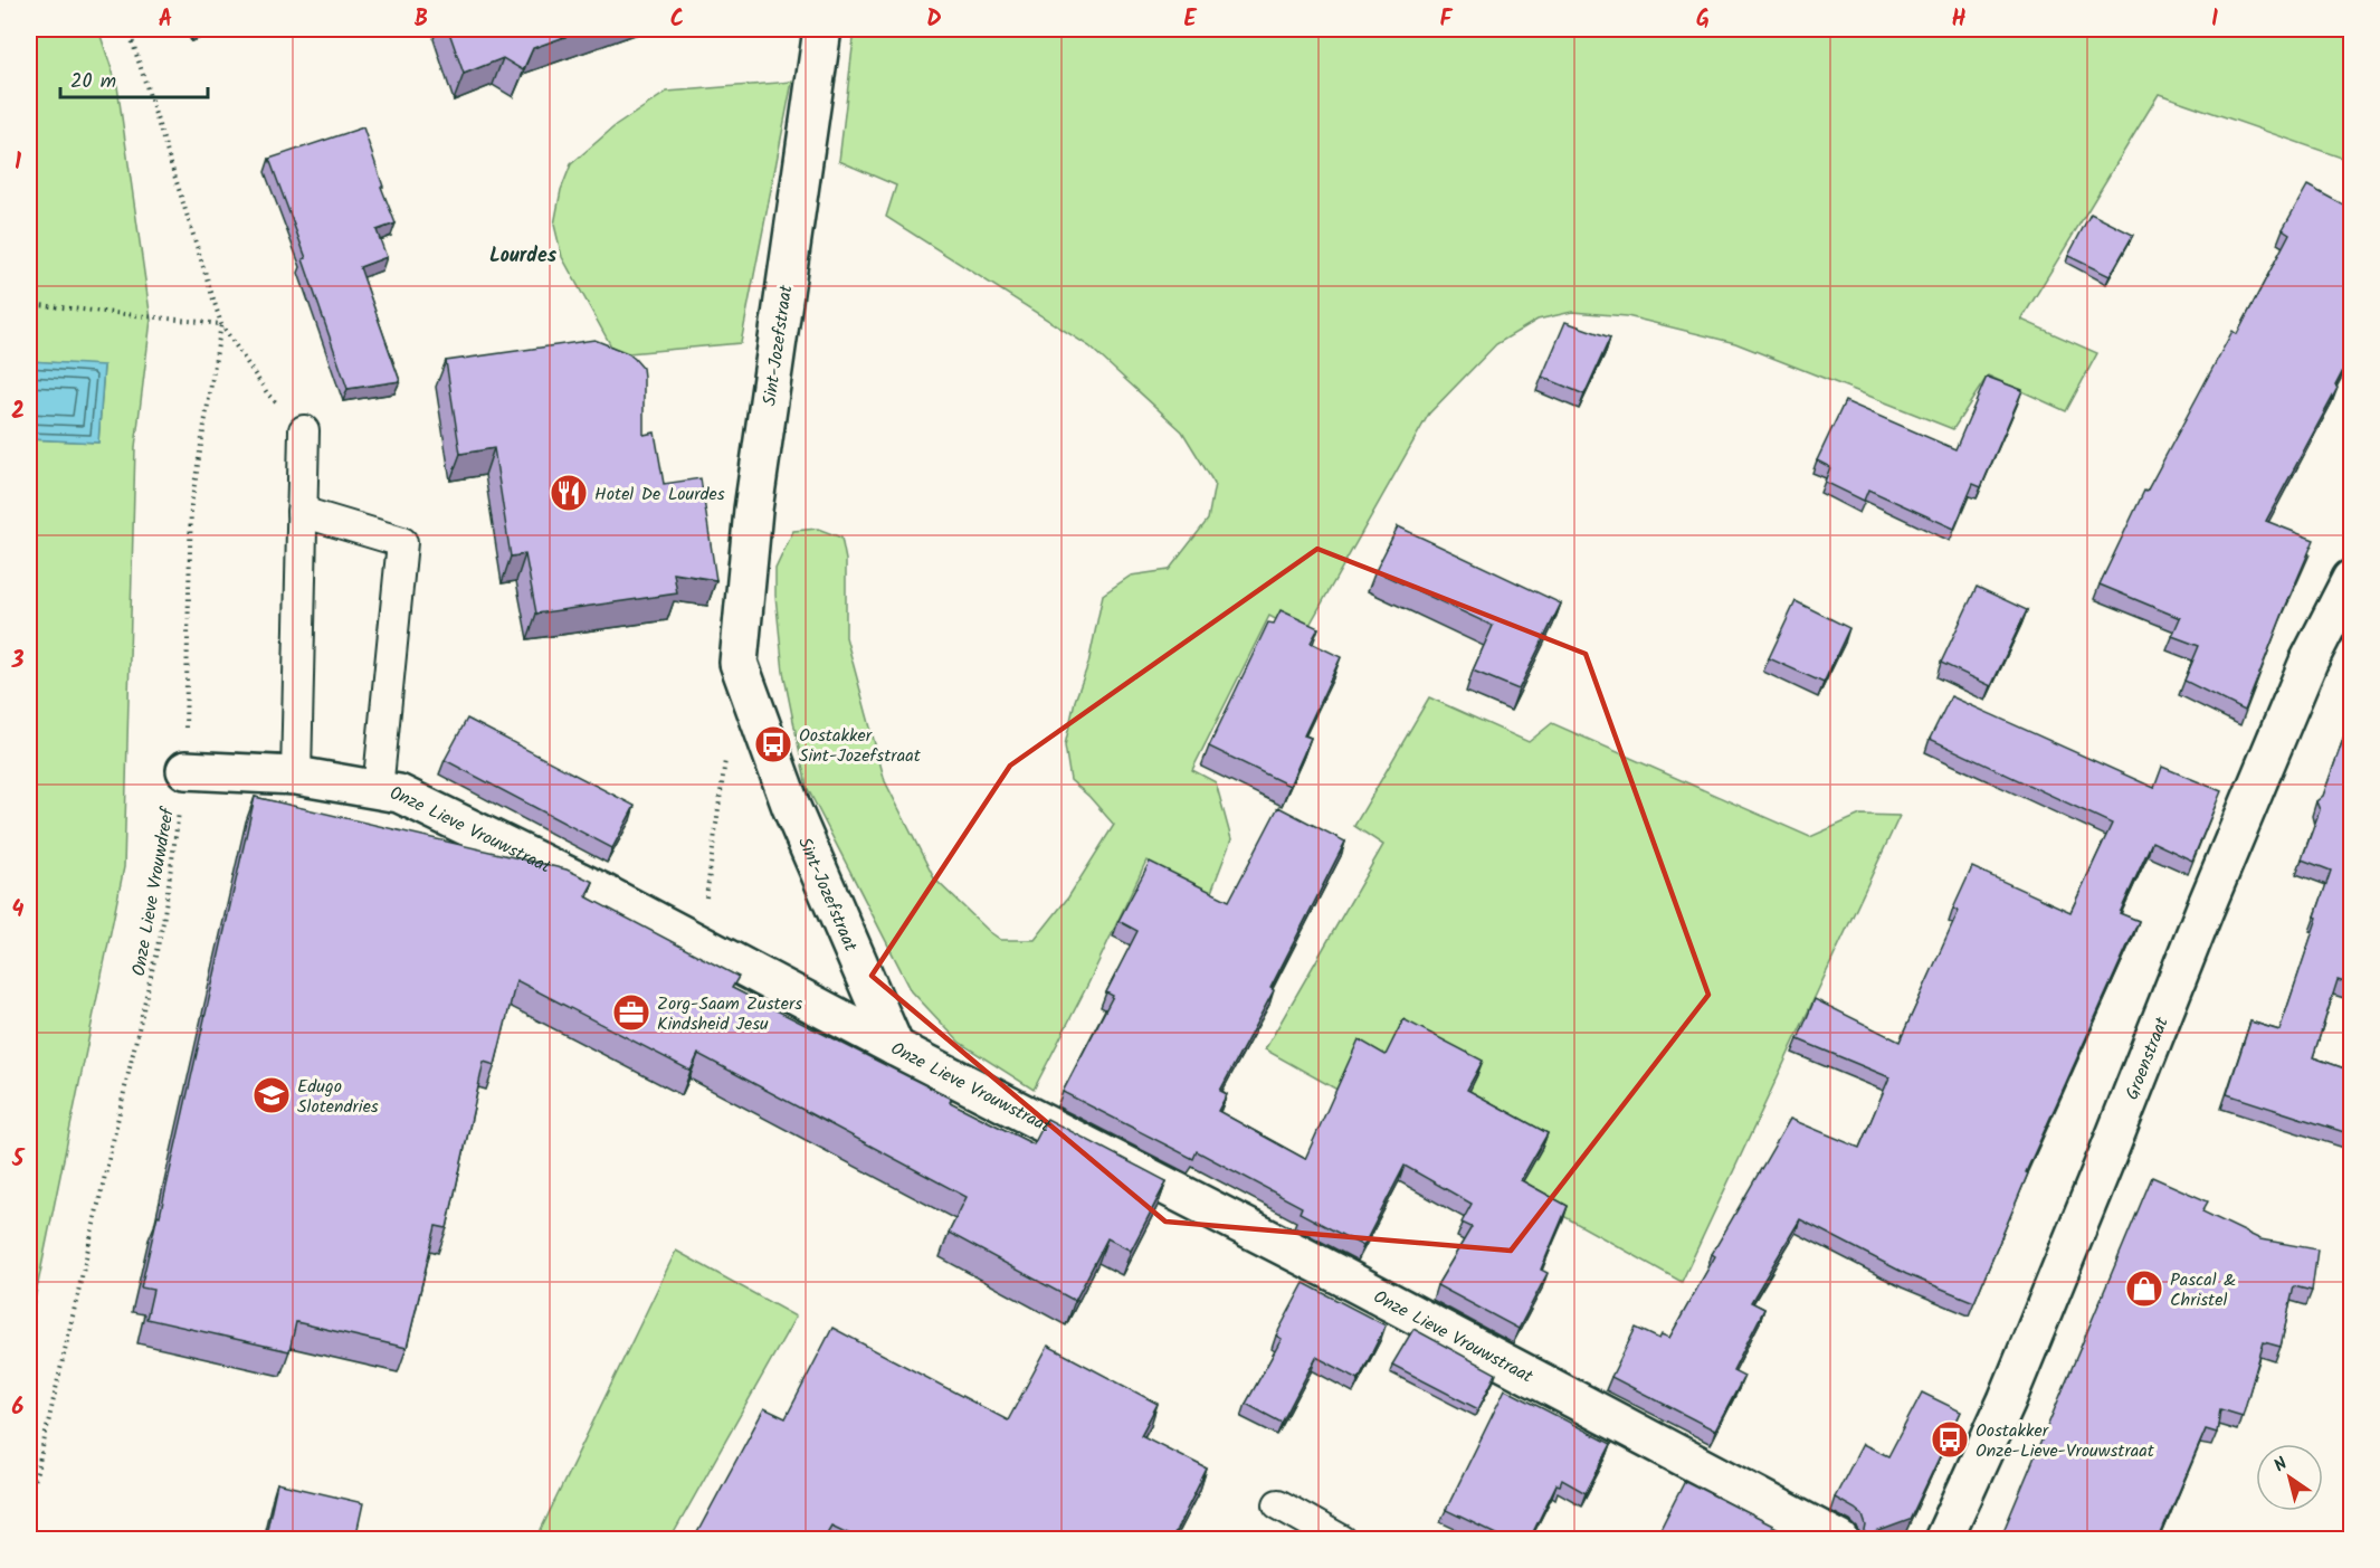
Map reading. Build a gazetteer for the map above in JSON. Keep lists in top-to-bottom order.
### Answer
{
  "streets": {
    "street": ["Sint-Jozefstraat", "Onze Lieve Vrouwstraat", "Groenstraat"],
    "path": ["Onze Lieve Vrouwdreef"]
  },
  "crossings": [
    ["Sint-Jozefstraat", "Onze Lieve Vrouwstraat"],
    ["Onze Lieve Vrouwstraat", "Onze Lieve Vrouwdreef"]
  ],
  "districts": ["Lourdes"],
  "places": {
    "restaurant": ["Hotel De Lourdes"],
    "bus stop": ["Oostakker Sint-Jozefstraat", "Oostakker Onze-Lieve-Vrouwstraat"],
    "office": ["Zorg-Saam Zusters Kindsheid Jesu"],
    "school or university": ["Edugo Slotendries"],
    "shop": ["Pascal & Christel"]
  },
  "scale_bar": "20 m",
  "north": "top left",
  "grid": {
    "columns": [
      "A",
      "B",
      "C",
      "D",
      "E",
      "F",
      "G",
      "H",
      "I"
    ],
    "rows": [
      "1",
      "2",
      "3",
      "4",
      "5",
      "6"
    ]
  }
}
